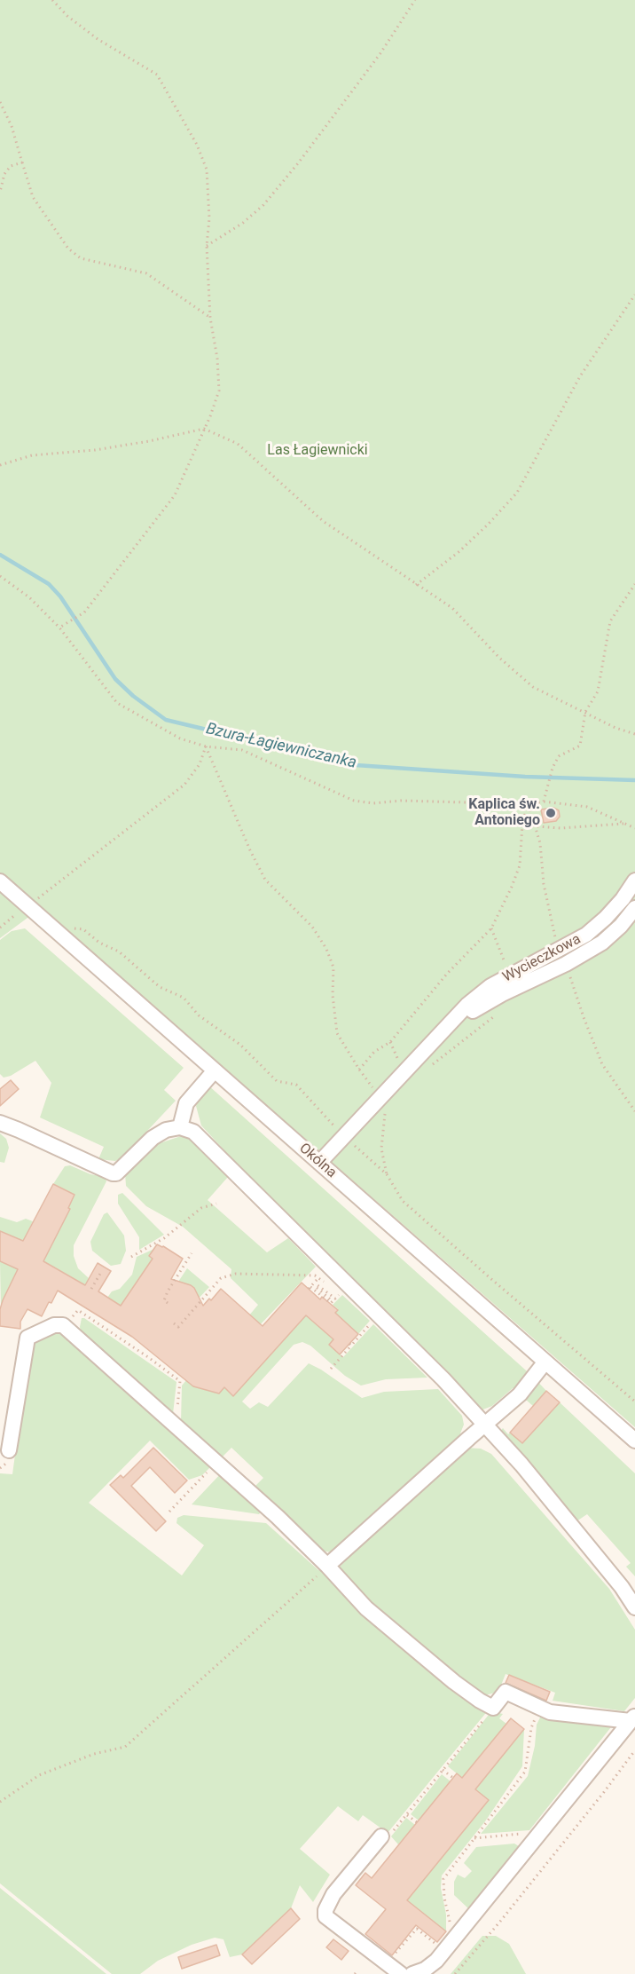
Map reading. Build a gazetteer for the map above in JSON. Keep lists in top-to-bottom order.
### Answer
{
  "streets": {
    "street": ["Wycieczkowa", "Okólna"]
  },
  "crossings": [
    ["Wycieczkowa", "Okólna"]
  ],
  "water": ["Bzura-Łagiewniczanka"],
  "parks": ["Las Łagiewnicki"],
  "places": ["Kaplica św. Antoniego"]
}
